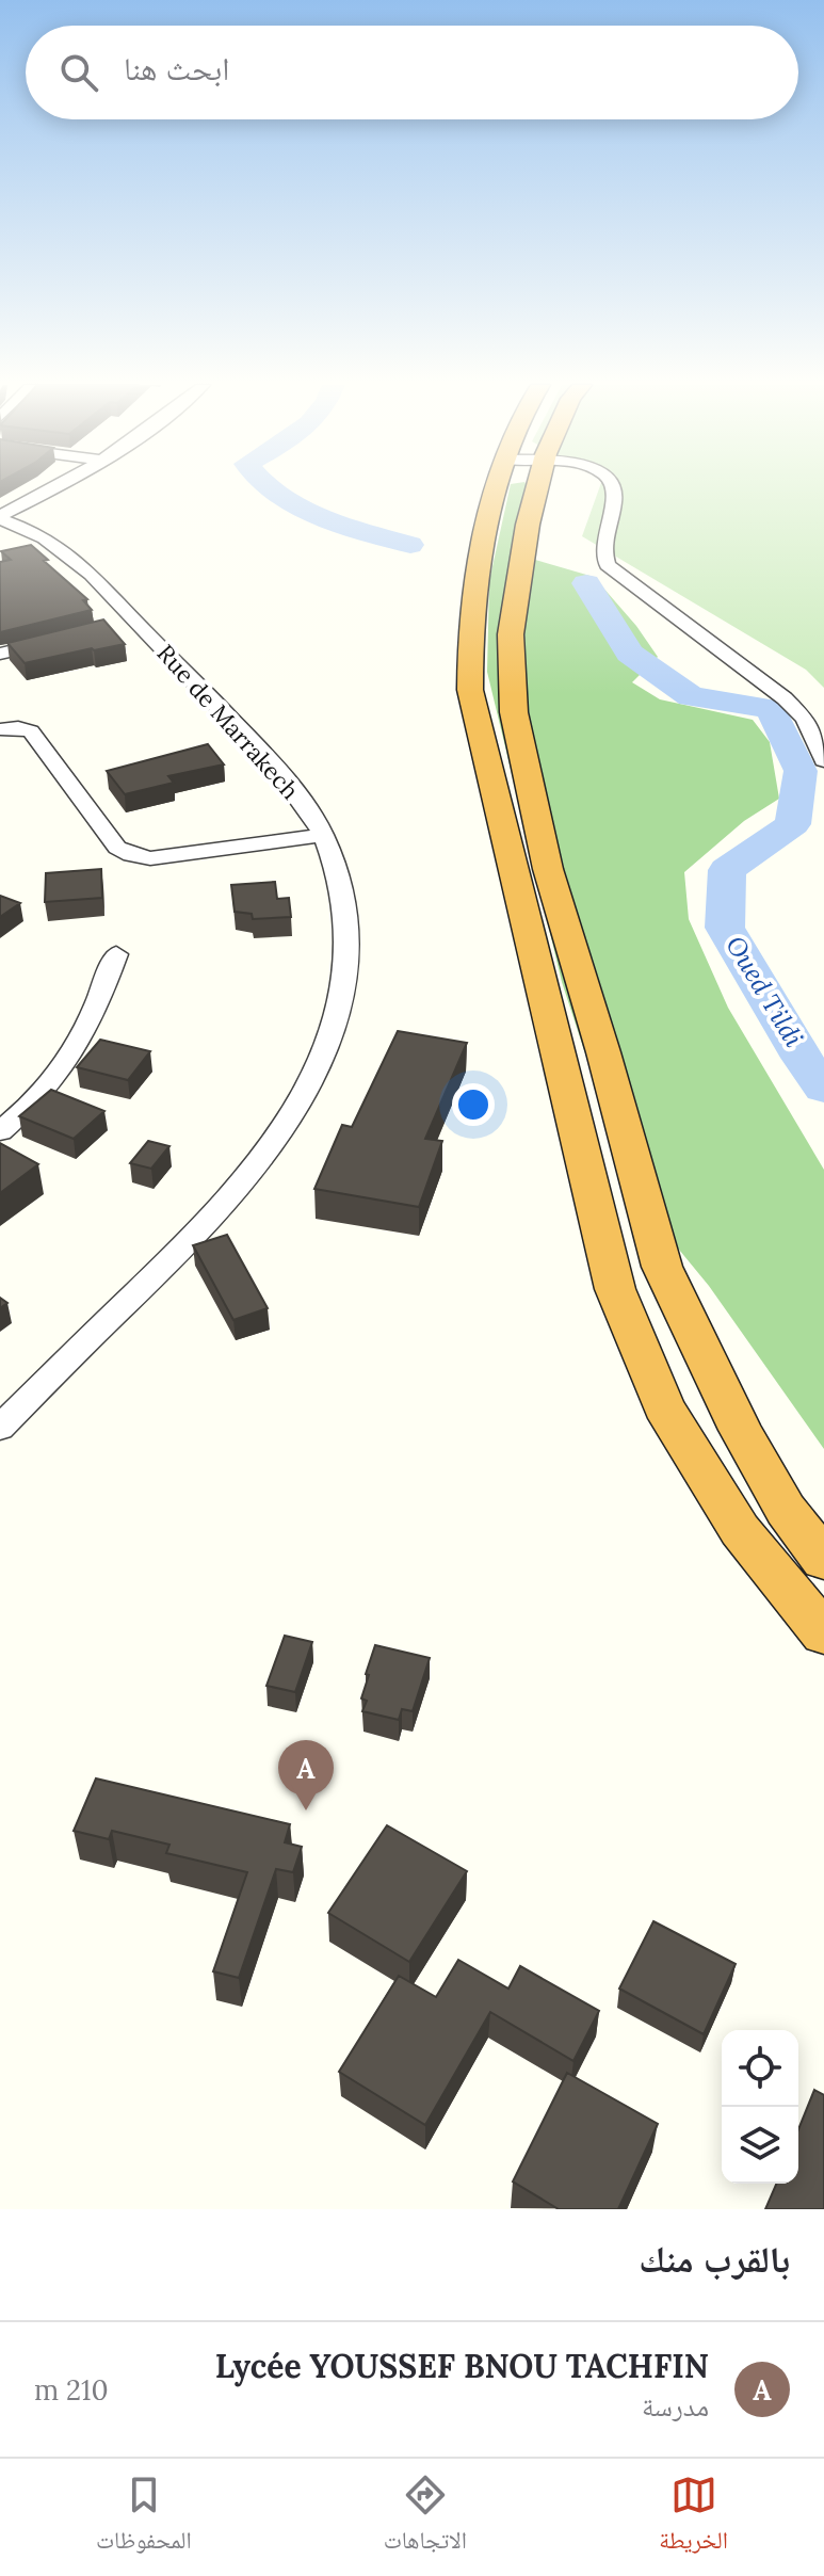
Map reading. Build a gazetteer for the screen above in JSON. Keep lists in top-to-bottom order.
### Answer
{
  "streets": {
    "street": ["Rue de Marrakech"]
  },
  "water": ["Oued Tildi"],
  "page": {
    "search": "ابحث هنا",
    "pins": "A",
    "heading": "بالقرب منك",
    "list": [
      {
        "mark": "A",
        "name": "Lycée YOUSSEF BNOU TACHFIN",
        "note": "مدرسة",
        "value": "210 m"
      }
    ],
    "nav": ["الخريطة", "الاتجاهات", "المحفوظات"]
  }
}
